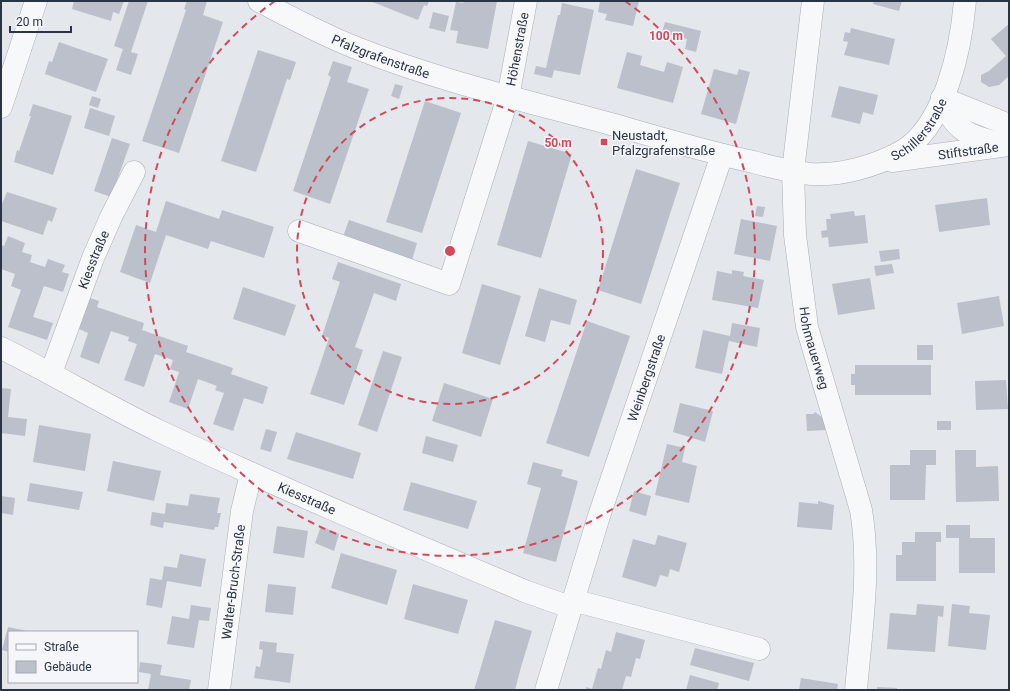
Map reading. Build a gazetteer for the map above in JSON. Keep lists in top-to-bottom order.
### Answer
{
  "streets": {
    "street": [
      "Höhenstraße",
      "Pfalzgrafenstraße",
      "Schillerstraße",
      "Stiftstraße",
      "Kiesstraße",
      "Hohmauerweg",
      "Weinbergstraße",
      "Walter-Bruch-Straße"
    ]
  },
  "crossings": [
    ["Höhenstraße", "Pfalzgrafenstraße"],
    ["Pfalzgrafenstraße", "Schillerstraße"],
    ["Pfalzgrafenstraße", "Hohmauerweg"],
    ["Pfalzgrafenstraße", "Weinbergstraße"],
    ["Schillerstraße", "Stiftstraße"],
    ["Schillerstraße", "Hohmauerweg"],
    ["Kiesstraße", "Weinbergstraße"],
    ["Kiesstraße", "Walter-Bruch-Straße"]
  ],
  "places": {
    "transit": ["Neustadt, Pfalzgrafenstraße"]
  },
  "legend": ["Straße", "Gebäude"],
  "scale_bar": "20 m",
  "rings": ["100 m", "50 m"]
}
